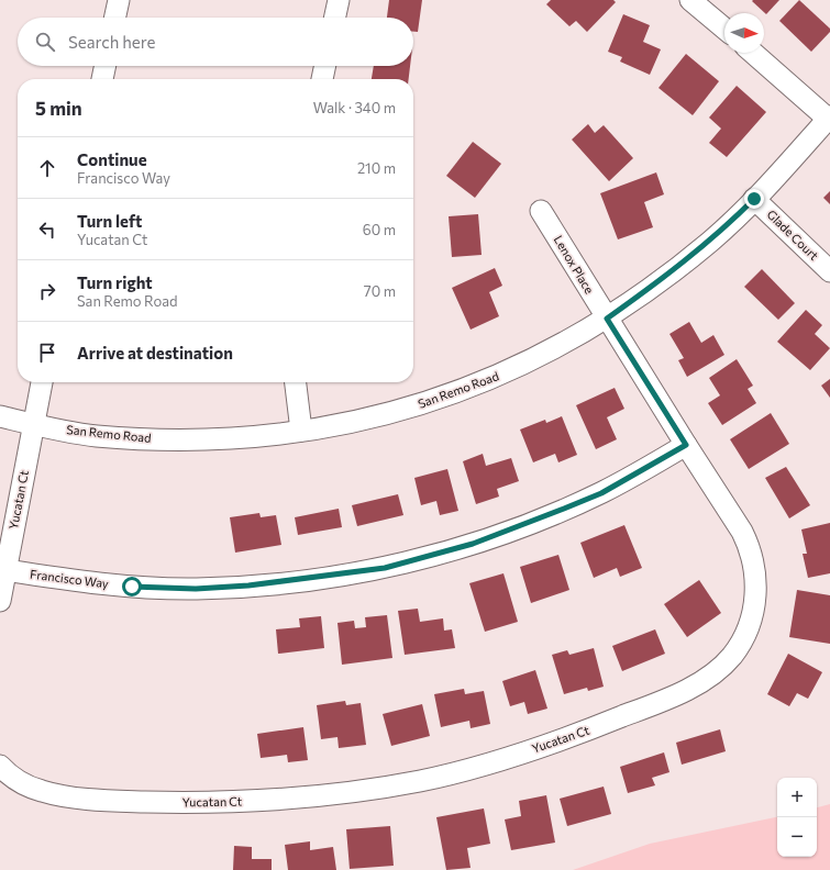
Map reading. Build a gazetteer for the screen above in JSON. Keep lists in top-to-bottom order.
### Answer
{
  "streets": {
    "street": [
      "Glade Court",
      "Lenox Place",
      "San Remo Road",
      "Yucatan Ct",
      "Francisco Way"
    ]
  },
  "crossings": [
    ["Glade Court", "San Remo Road"],
    ["Lenox Place", "San Remo Road"],
    ["Lenox Place", "Yucatan Ct"],
    ["San Remo Road", "Yucatan Ct"],
    ["Yucatan Ct", "Francisco Way"]
  ],
  "north": "right",
  "page": {
    "search": "Search here",
    "heading": ["5 min", "Walk · 340 m"],
    "list": [
      ["Continue", "Francisco Way", "210 m"],
      ["Turn left", "Yucatan Ct", "60 m"],
      ["Turn right", "San Remo Road", "70 m"],
      "Arrive at destination"
    ],
    "map_buttons": ["+", "−"]
  }
}
